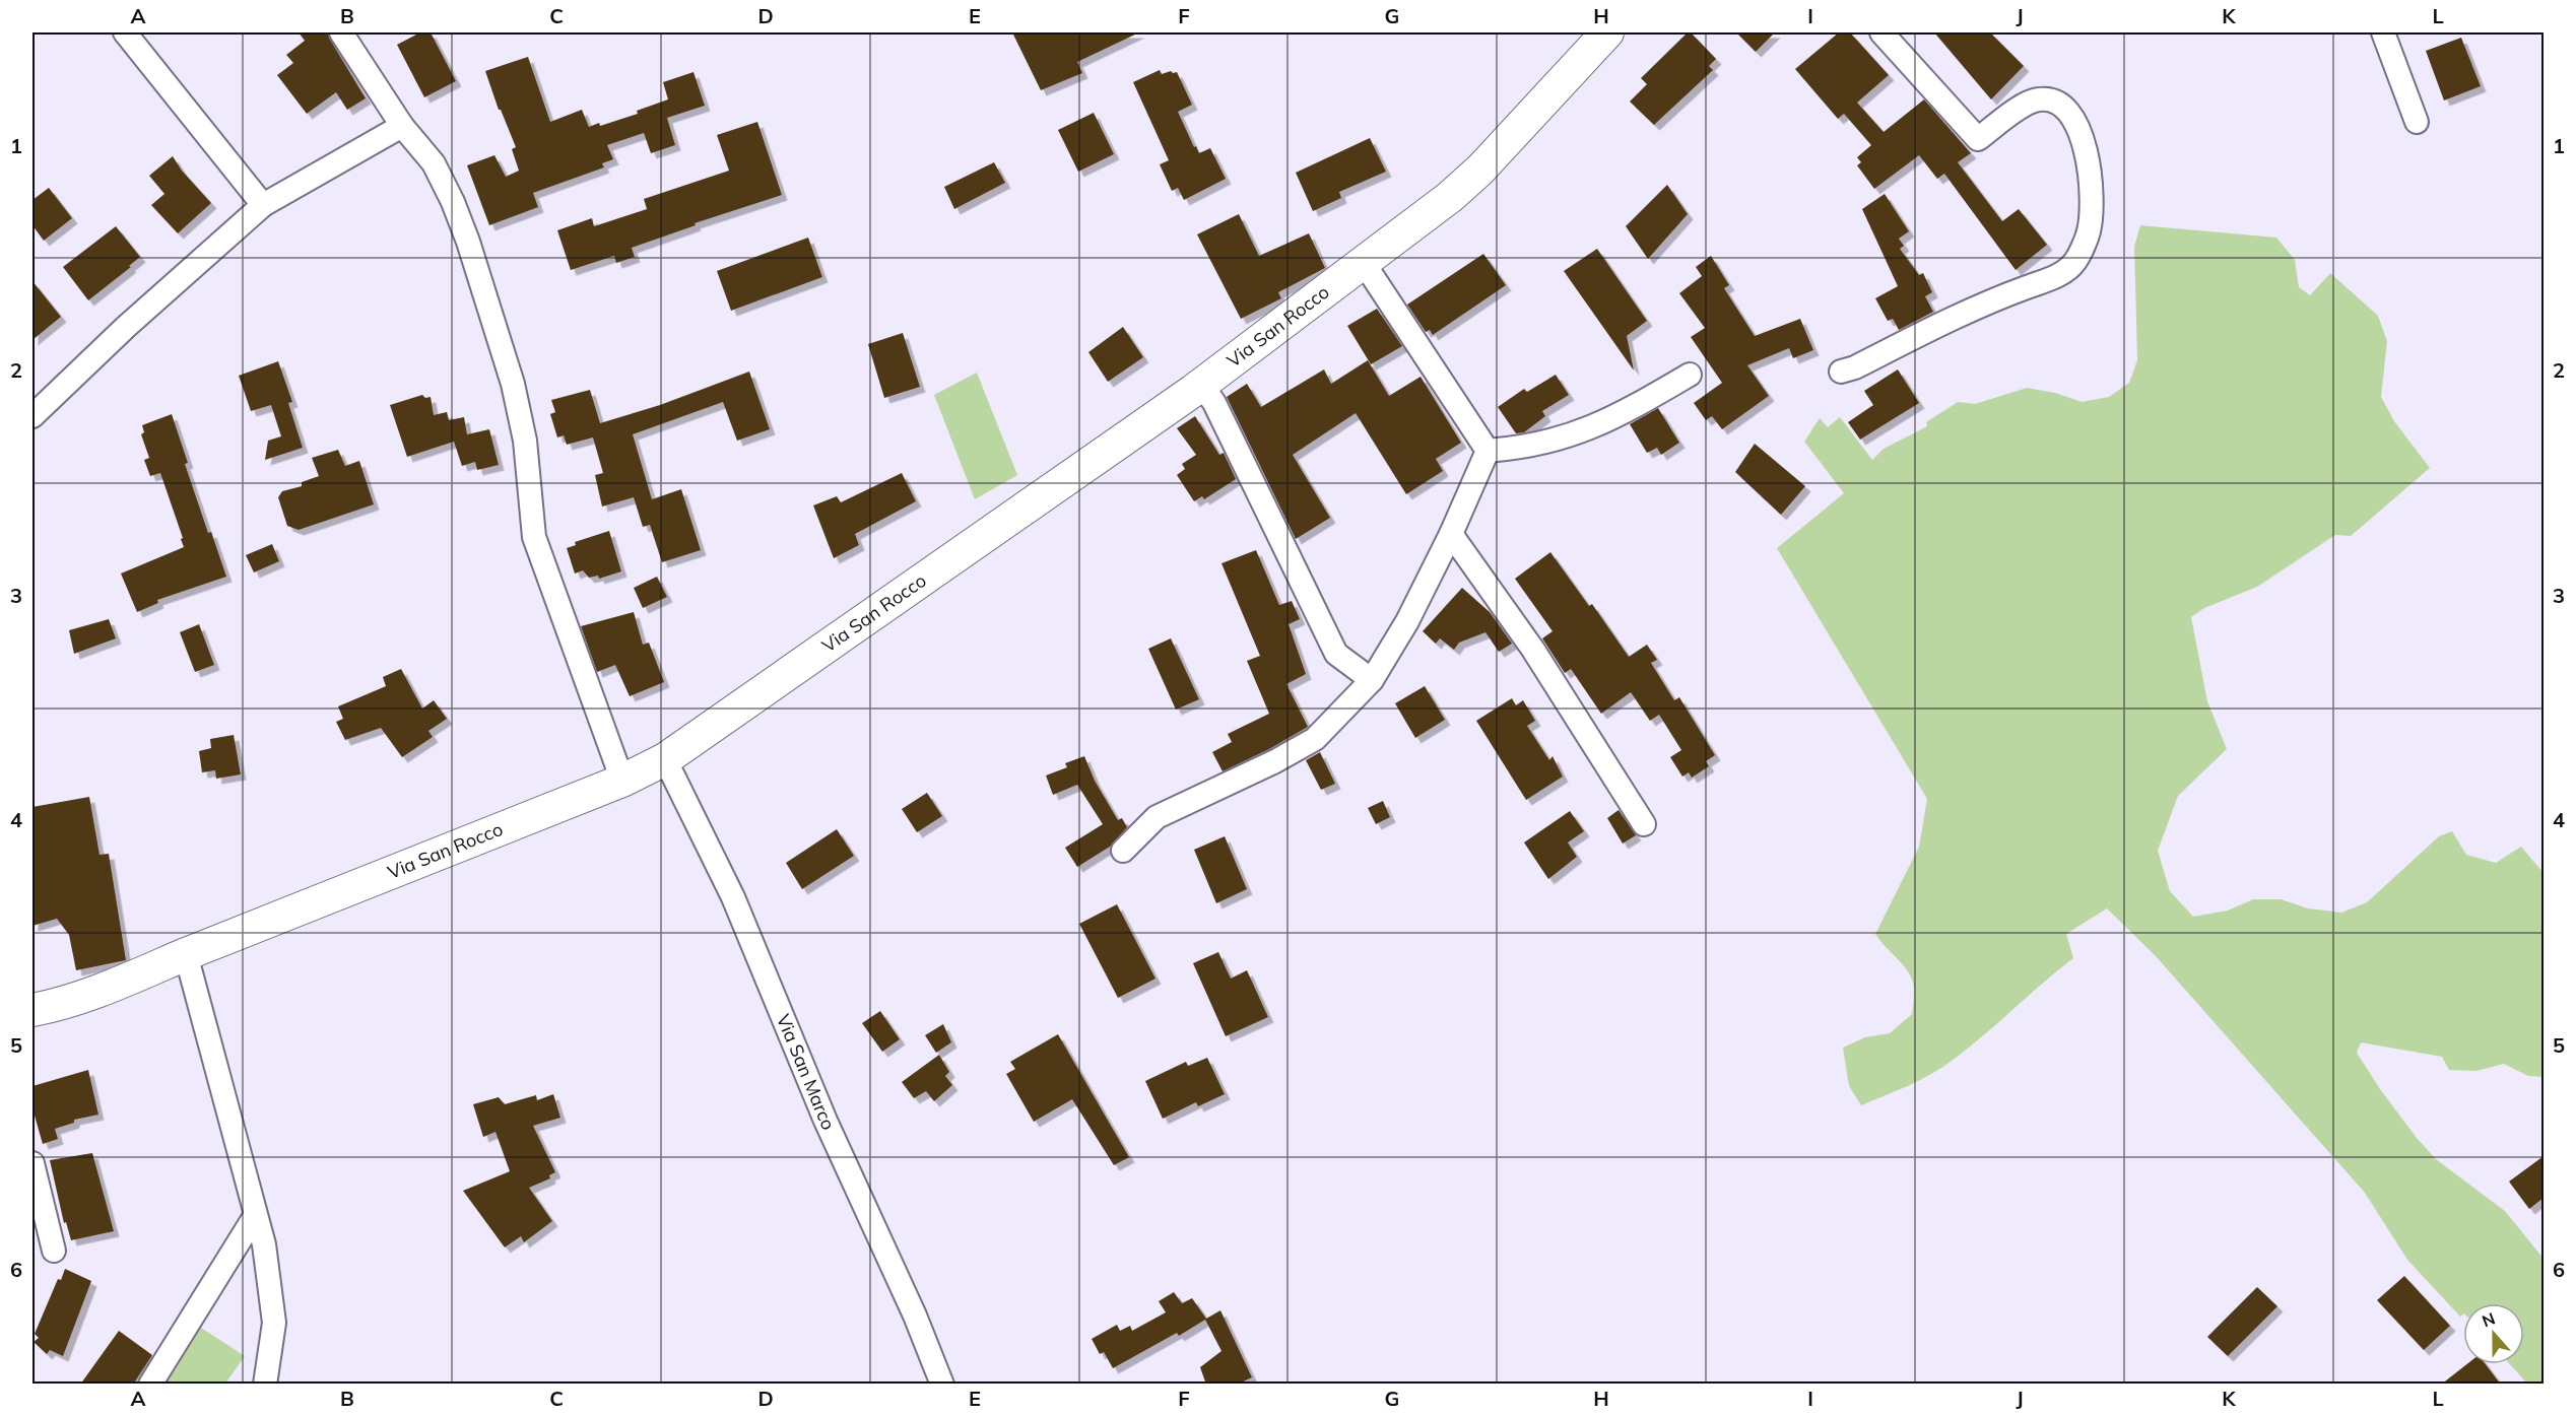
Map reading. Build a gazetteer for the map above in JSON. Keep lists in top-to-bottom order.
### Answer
{
  "streets": {
    "street": ["Via San Rocco", "Via San Marco"]
  },
  "crossings": [
    ["Via San Rocco", "Via San Marco"]
  ],
  "north": "top",
  "grid": {
    "columns": [
      "A",
      "B",
      "C",
      "D",
      "E",
      "F",
      "G",
      "H",
      "I",
      "J",
      "K",
      "L"
    ],
    "rows": [
      "1",
      "2",
      "3",
      "4",
      "5",
      "6"
    ]
  }
}
